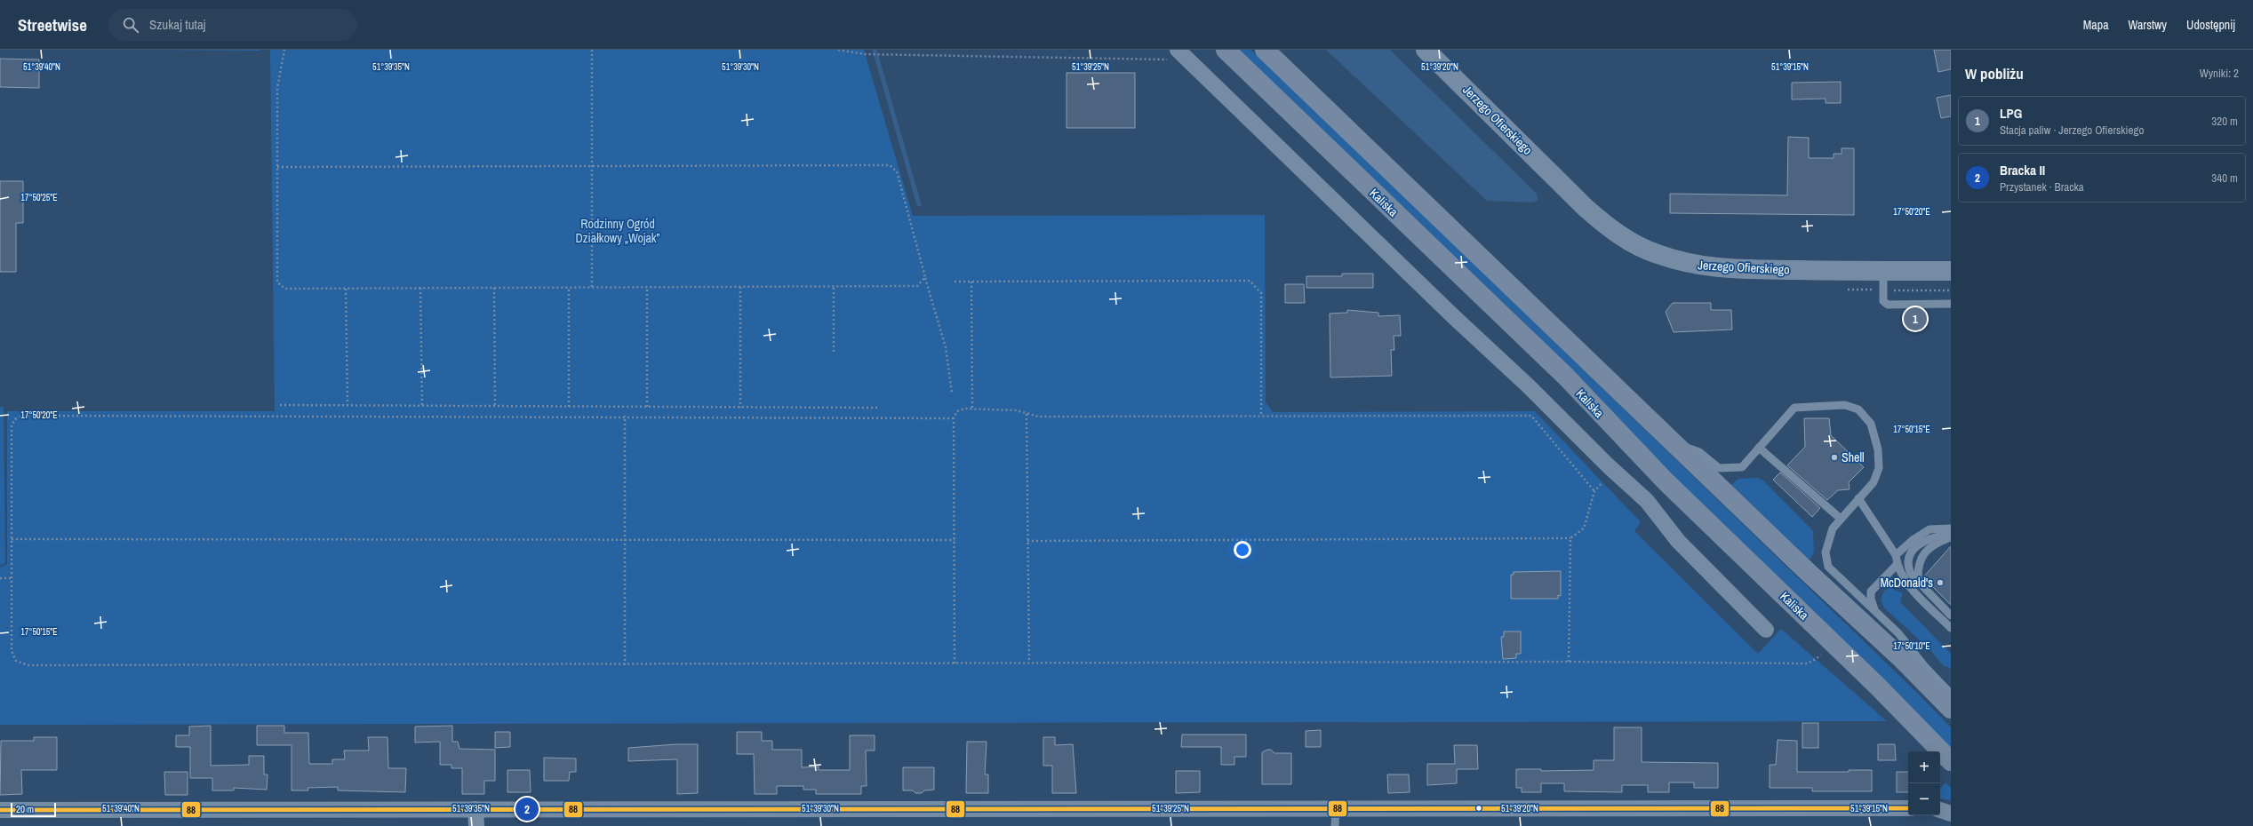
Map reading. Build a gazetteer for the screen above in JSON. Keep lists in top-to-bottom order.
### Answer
{
  "streets": {
    "main road": ["Kaliska"],
    "street": ["Jerzego Ofierskiego"]
  },
  "parks": ["Rodzinny Ogród Działkowy „Wojak”"],
  "places": ["Shell", "McDonald's"],
  "lines": ["transit line 88"],
  "scale_bar": "20 m",
  "page": {
    "header": "Streetwise",
    "search": "Szukaj tutaj",
    "nav": ["Mapa", "Warstwy", "Udostępnij"],
    "heading": ["W pobliżu", "Wyniki: 2"],
    "list": [
      {
        "mark": "1",
        "name": "LPG",
        "note": "Stacja paliw · Jerzego Ofierskiego",
        "value": "320 m"
      },
      {
        "mark": "2",
        "name": "Bracka II",
        "note": "Przystanek · Bracka",
        "value": "340 m"
      }
    ],
    "pins": ["1", "2"],
    "map_buttons": ["+", "−"],
    "scale": "20 m"
  },
  "coordinates": [
    "51°39'40\"N",
    "51°39'35\"N",
    "51°39'30\"N",
    "51°39'25\"N",
    "51°39'20\"N",
    "51°39'15\"N",
    "17°50'25\"E",
    "17°50'20\"E",
    "17°50'15\"E",
    "17°50'10\"E"
  ]
}
